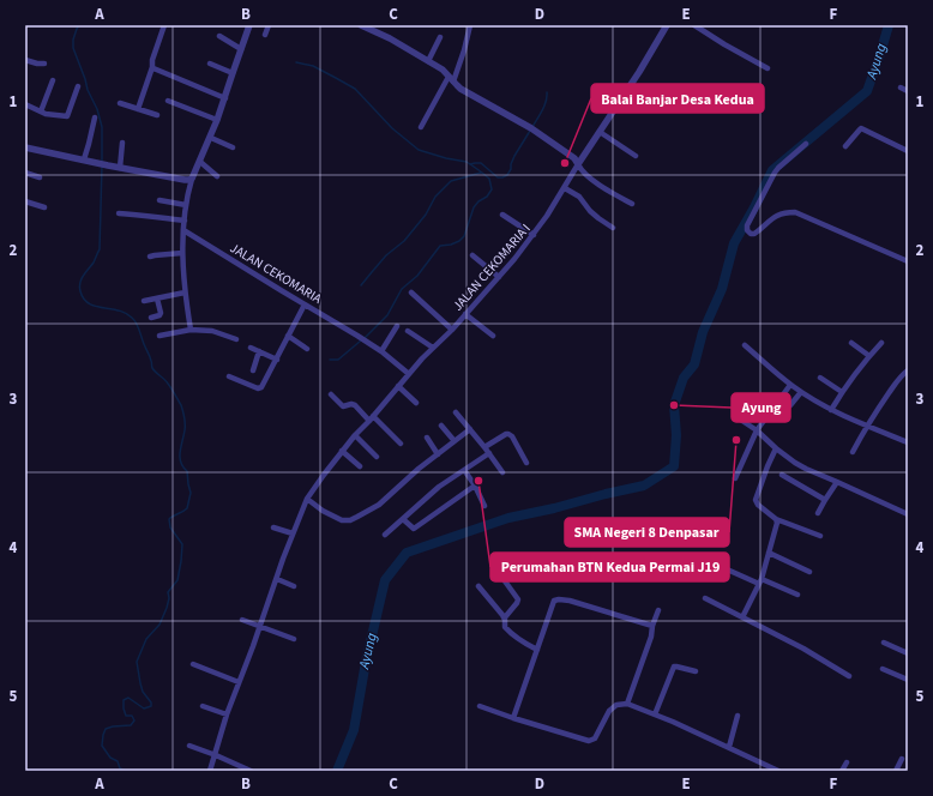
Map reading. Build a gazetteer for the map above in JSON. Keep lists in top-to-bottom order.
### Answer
{
  "streets": {
    "street": ["JALAN CEKOMARIA I", "JALAN CEKOMARIA"]
  },
  "crossings": [
    ["JALAN CEKOMARIA I", "JALAN CEKOMARIA"]
  ],
  "water": ["Ayung"],
  "places": [
    "Balai Banjar Desa Kedua",
    "Ayung",
    "SMA Negeri 8 Denpasar",
    "Perumahan BTN Kedua Permai J19"
  ],
  "grid": {
    "columns": [
      "A",
      "B",
      "C",
      "D",
      "E",
      "F"
    ],
    "rows": [
      "1",
      "2",
      "3",
      "4",
      "5"
    ]
  }
}
